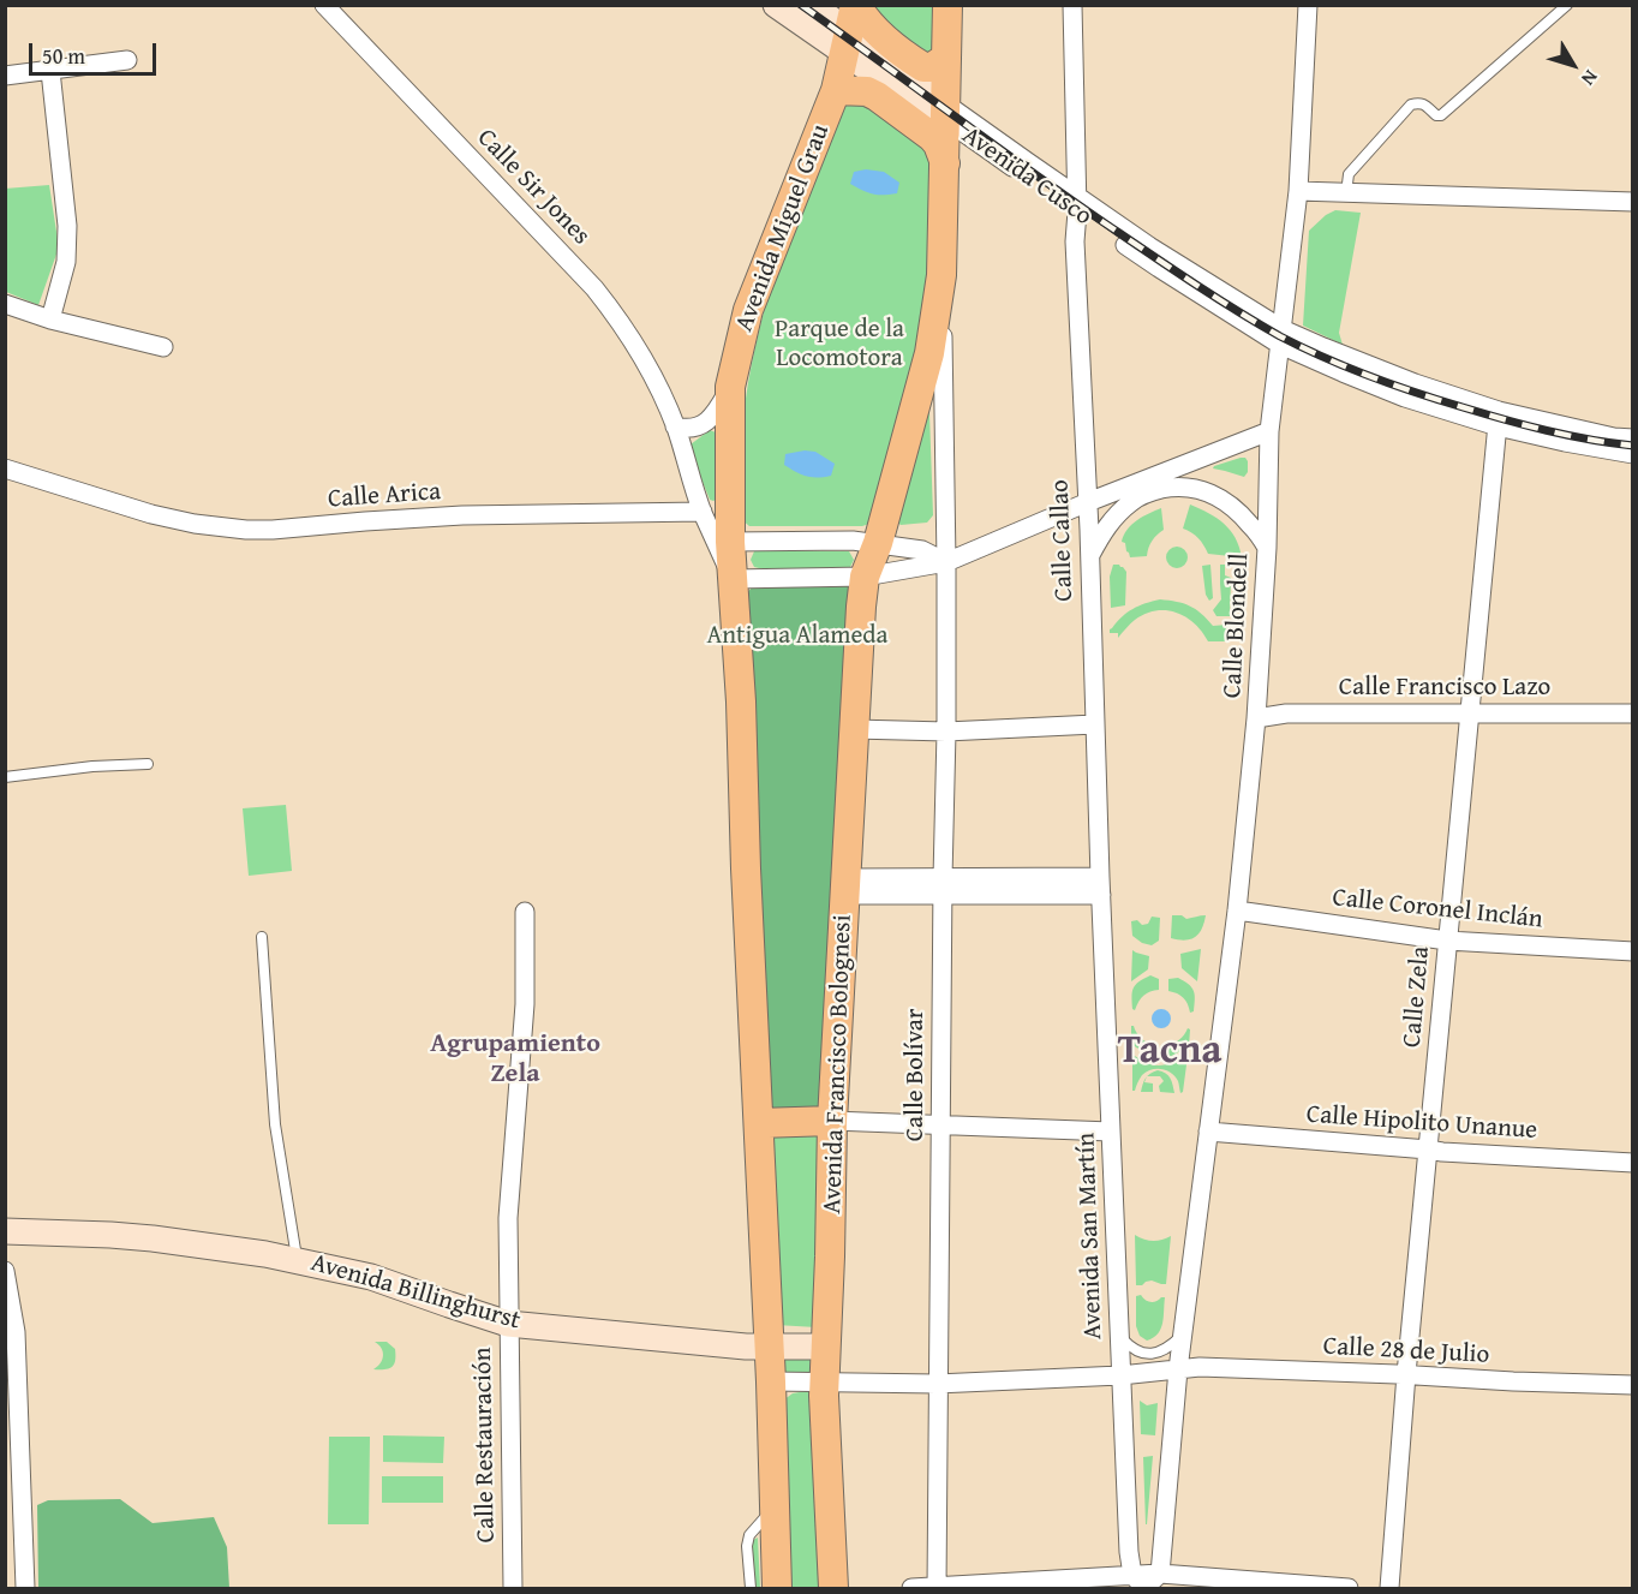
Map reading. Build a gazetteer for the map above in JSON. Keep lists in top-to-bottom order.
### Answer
{
  "streets": {
    "main road": ["Avenida Miguel Grau", "Avenida Francisco Bolognesi"],
    "street": [
      "Avenida Cusco",
      "Calle Sir Jones",
      "Calle Arica",
      "Calle Callao",
      "Calle Blondell",
      "Calle Francisco Lazo",
      "Calle Coronel Inclán",
      "Calle Zela",
      "Calle Bolívar",
      "Calle Hipolito Unanue",
      "Avenida San Martín",
      "Avenida Billinghurst",
      "Calle 28 de Julio",
      "Calle Restauración"
    ]
  },
  "crossings": [
    ["Avenida Cusco", "Avenida Miguel Grau"],
    ["Avenida Cusco", "Calle Callao"],
    ["Avenida Cusco", "Calle Blondell"],
    ["Avenida Cusco", "Calle Zela"],
    ["Calle Sir Jones", "Calle Arica"],
    ["Calle Callao", "Avenida San Martín"],
    ["Calle Blondell", "Calle Francisco Lazo"],
    ["Calle Blondell", "Calle Coronel Inclán"],
    ["Calle Francisco Lazo", "Calle Zela"],
    ["Calle Coronel Inclán", "Calle Zela"],
    ["Calle Zela", "Calle Hipolito Unanue"],
    ["Calle Zela", "Calle 28 de Julio"],
    ["Avenida Francisco Bolognesi", "Avenida Billinghurst"],
    ["Avenida Francisco Bolognesi", "Calle 28 de Julio"],
    ["Calle Bolívar", "Calle 28 de Julio"],
    ["Avenida San Martín", "Calle 28 de Julio"],
    ["Avenida Billinghurst", "Calle Restauración"]
  ],
  "districts": ["Agrupamiento Zela", "Tacna"],
  "parks": ["Parque de la Locomotora", "Antigua Alameda"],
  "scale_bar": "50 m",
  "north": "bottom right"
}
